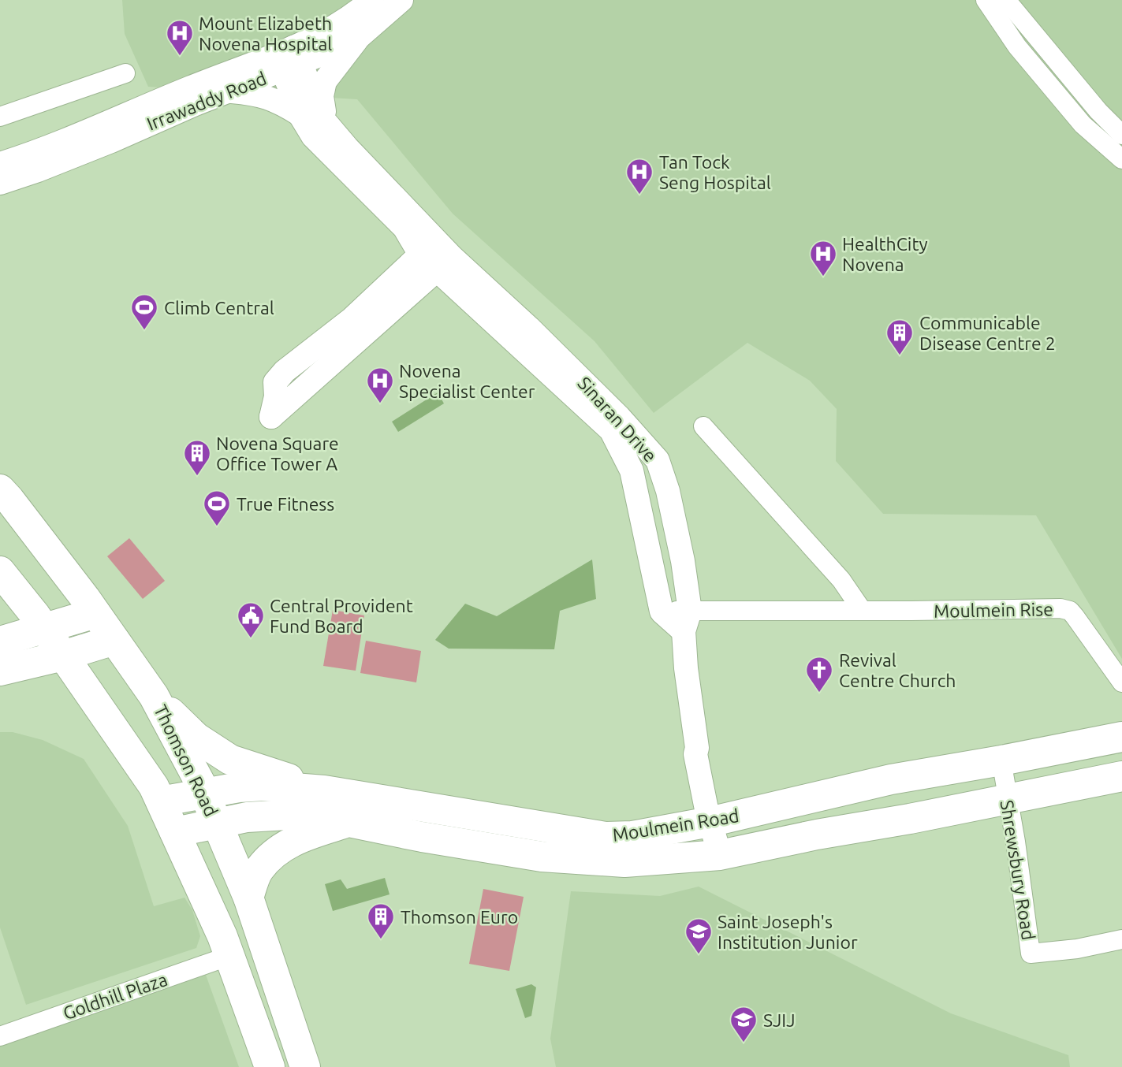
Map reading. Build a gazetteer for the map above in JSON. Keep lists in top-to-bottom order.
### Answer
{
  "streets": {
    "main road": ["Thomson Road", "Moulmein Road"],
    "street": [
      "Irrawaddy Road",
      "Sinaran Drive",
      "Moulmein Rise",
      "Shrewsbury Road",
      "Goldhill Plaza"
    ]
  },
  "crossings": [
    ["Irrawaddy Road", "Sinaran Drive"],
    ["Sinaran Drive", "Moulmein Rise"],
    ["Sinaran Drive", "Moulmein Road"],
    ["Thomson Road", "Moulmein Road"],
    ["Moulmein Road", "Shrewsbury Road"]
  ],
  "places": {
    "hospital": [
      "Mount Elizabeth Novena Hospital",
      "Tan Tock Seng Hospital",
      "HealthCity Novena",
      "Novena Specialist Center"
    ],
    "sports": ["Climb Central", "True Fitness"],
    "building": ["Communicable Disease Centre 2", "Novena Square Office Tower A", "Thomson Euro"],
    "public building": ["Central Provident Fund Board"],
    "church": ["Revival Centre Church"],
    "school or university": ["Saint Joseph's Institution Junior", "SJIJ"]
  }
}
